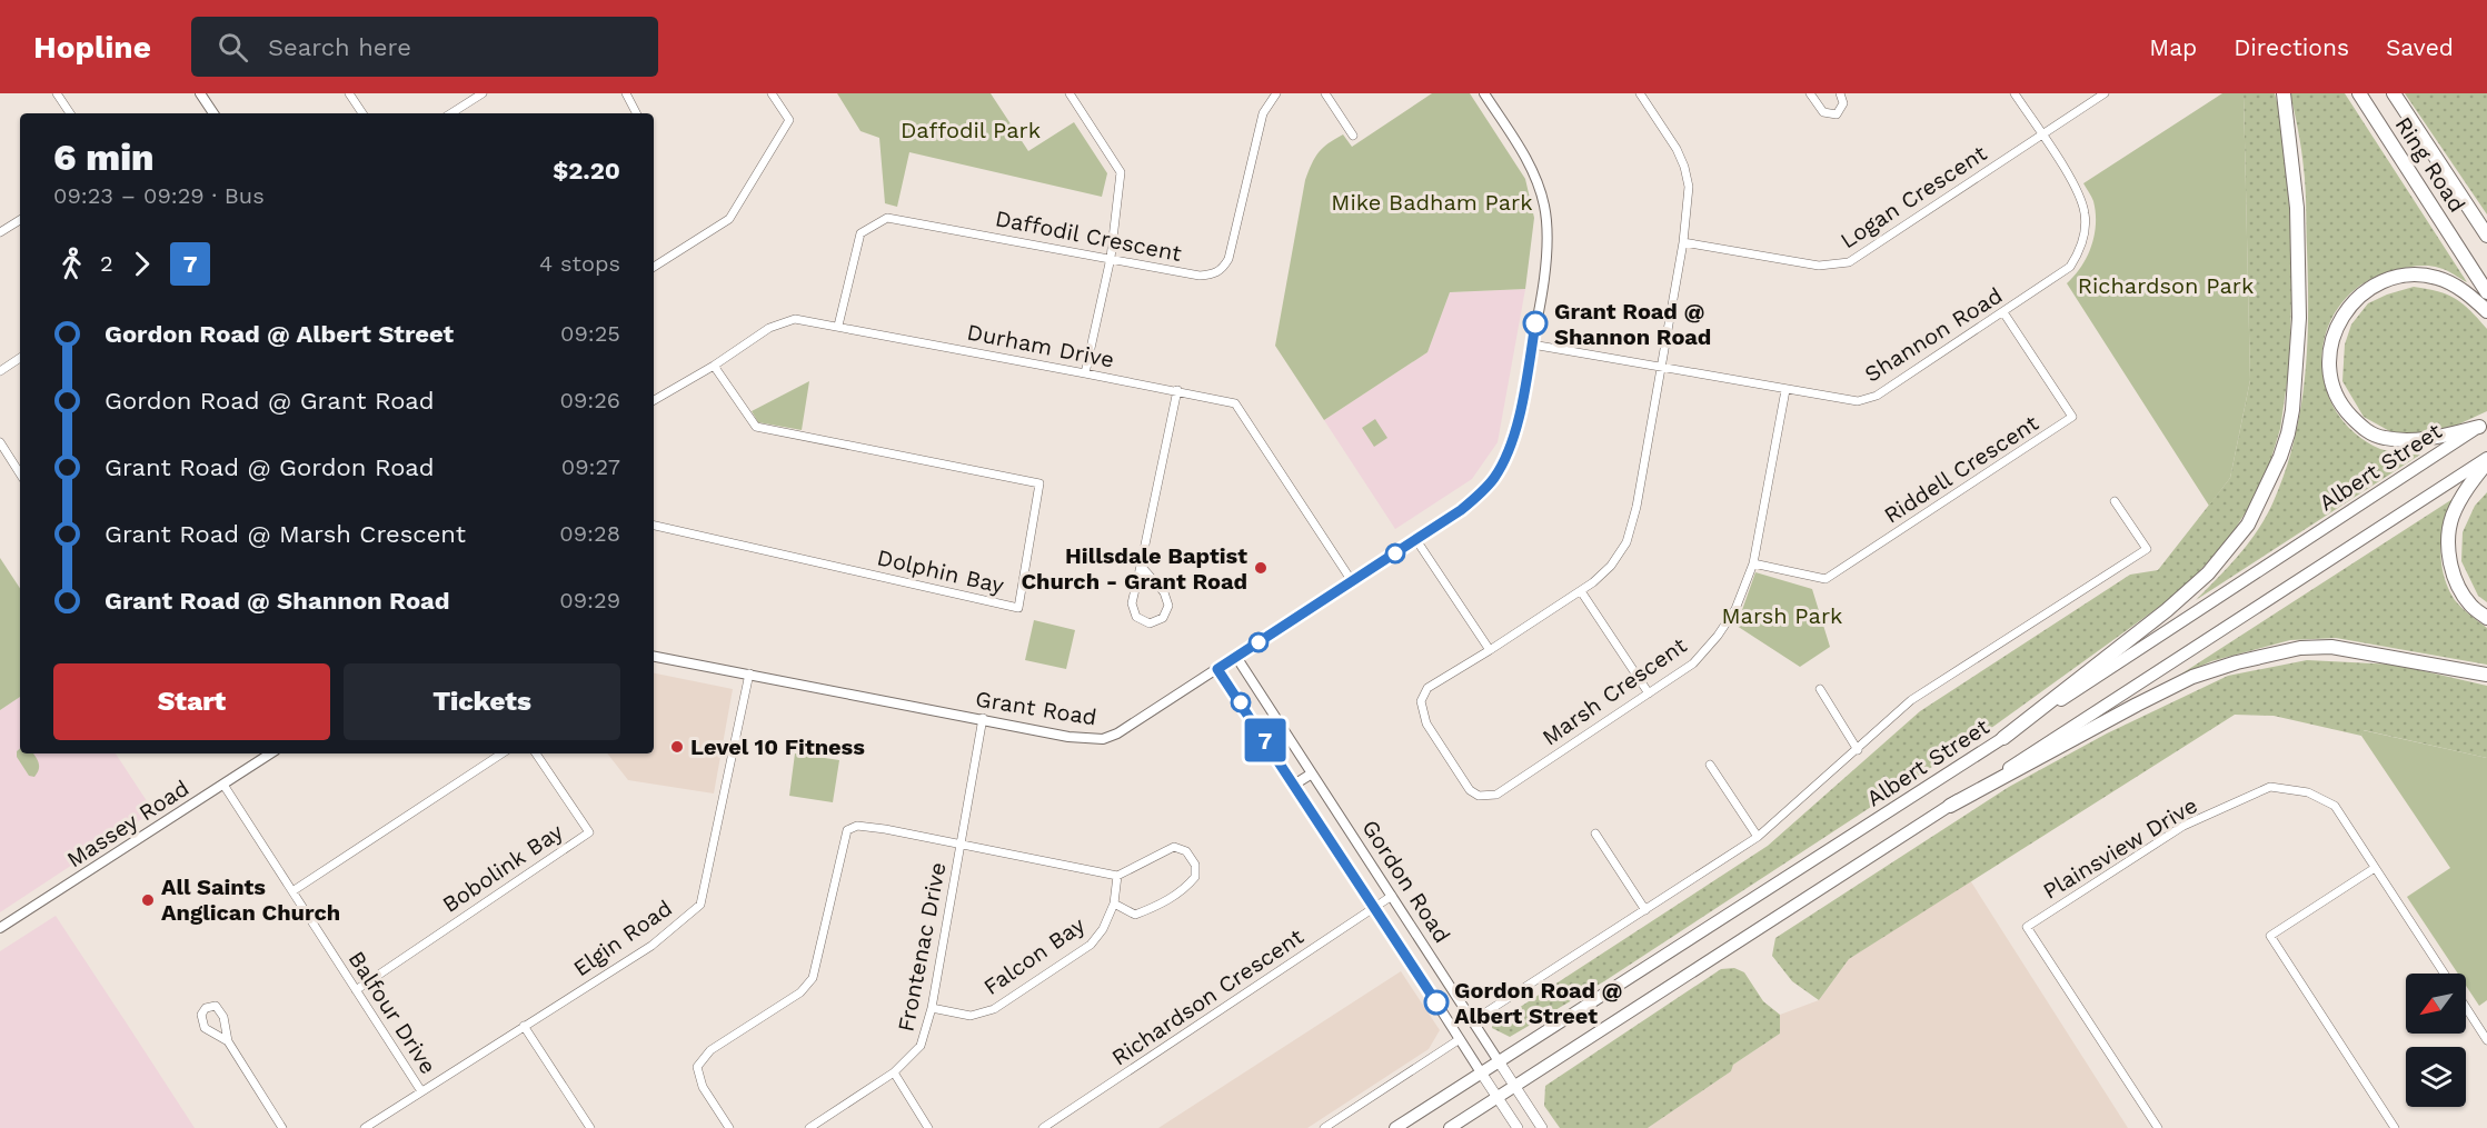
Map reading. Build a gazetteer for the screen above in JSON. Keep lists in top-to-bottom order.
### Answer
{
  "streets": {
    "highway": ["Ring Road"],
    "main road": ["Albert Street", "Gordon Road"],
    "street": [
      "Logan Crescent",
      "Daffodil Crescent",
      "Shannon Road",
      "Durham Drive",
      "Riddell Crescent",
      "Dolphin Bay",
      "Marsh Crescent",
      "Grant Road",
      "Massey Road",
      "Plainsview Drive",
      "Bobolink Bay",
      "Elgin Road",
      "Frontenac Drive",
      "Falcon Bay",
      "Richardson Crescent",
      "Balfour Drive"
    ]
  },
  "crossings": [
    ["Logan Crescent", "Shannon Road"],
    ["Logan Crescent", "Marsh Crescent"],
    ["Daffodil Crescent", "Durham Drive"],
    ["Shannon Road", "Riddell Crescent"],
    ["Shannon Road", "Marsh Crescent"],
    ["Shannon Road", "Grant Road"],
    ["Durham Drive", "Dolphin Bay"],
    ["Durham Drive", "Grant Road"],
    ["Albert Street", "Gordon Road"],
    ["Riddell Crescent", "Marsh Crescent"],
    ["Grant Road", "Gordon Road"],
    ["Grant Road", "Elgin Road"],
    ["Grant Road", "Frontenac Drive"],
    ["Massey Road", "Balfour Drive"],
    ["Bobolink Bay", "Balfour Drive"],
    ["Gordon Road", "Richardson Crescent"],
    ["Elgin Road", "Balfour Drive"],
    ["Frontenac Drive", "Falcon Bay"]
  ],
  "parks": [
    "Daffodil Park",
    "Mike Badham Park",
    "Richardson Park",
    "Marsh Park"
  ],
  "places": [
    "Grant Road @ Shannon Road",
    "Hillsdale Baptist Church - Grant Road",
    "Level 10 Fitness",
    "All Saints Anglican Church",
    "Gordon Road @ Albert Street"
  ],
  "lines": ["bus line 7"],
  "north": "bottom left",
  "page": {
    "header": "Hopline",
    "search": "Search here",
    "nav": ["Map", "Directions", "Saved"],
    "on_map": "7",
    "heading": ["6 min", "09:23 – 09:29 · Bus", "$2.20"],
    "legs": ["2", "7", "4 stops"],
    "list": [
      {
        "name": "Gordon Road @ Albert Street",
        "value": "09:25"
      },
      {
        "name": "Gordon Road @ Grant Road",
        "value": "09:26"
      },
      {
        "name": "Grant Road @ Gordon Road",
        "value": "09:27"
      },
      {
        "name": "Grant Road @ Marsh Crescent",
        "value": "09:28"
      },
      {
        "name": "Grant Road @ Shannon Road",
        "value": "09:29"
      }
    ],
    "buttons": ["Start", "Tickets"]
  }
}
